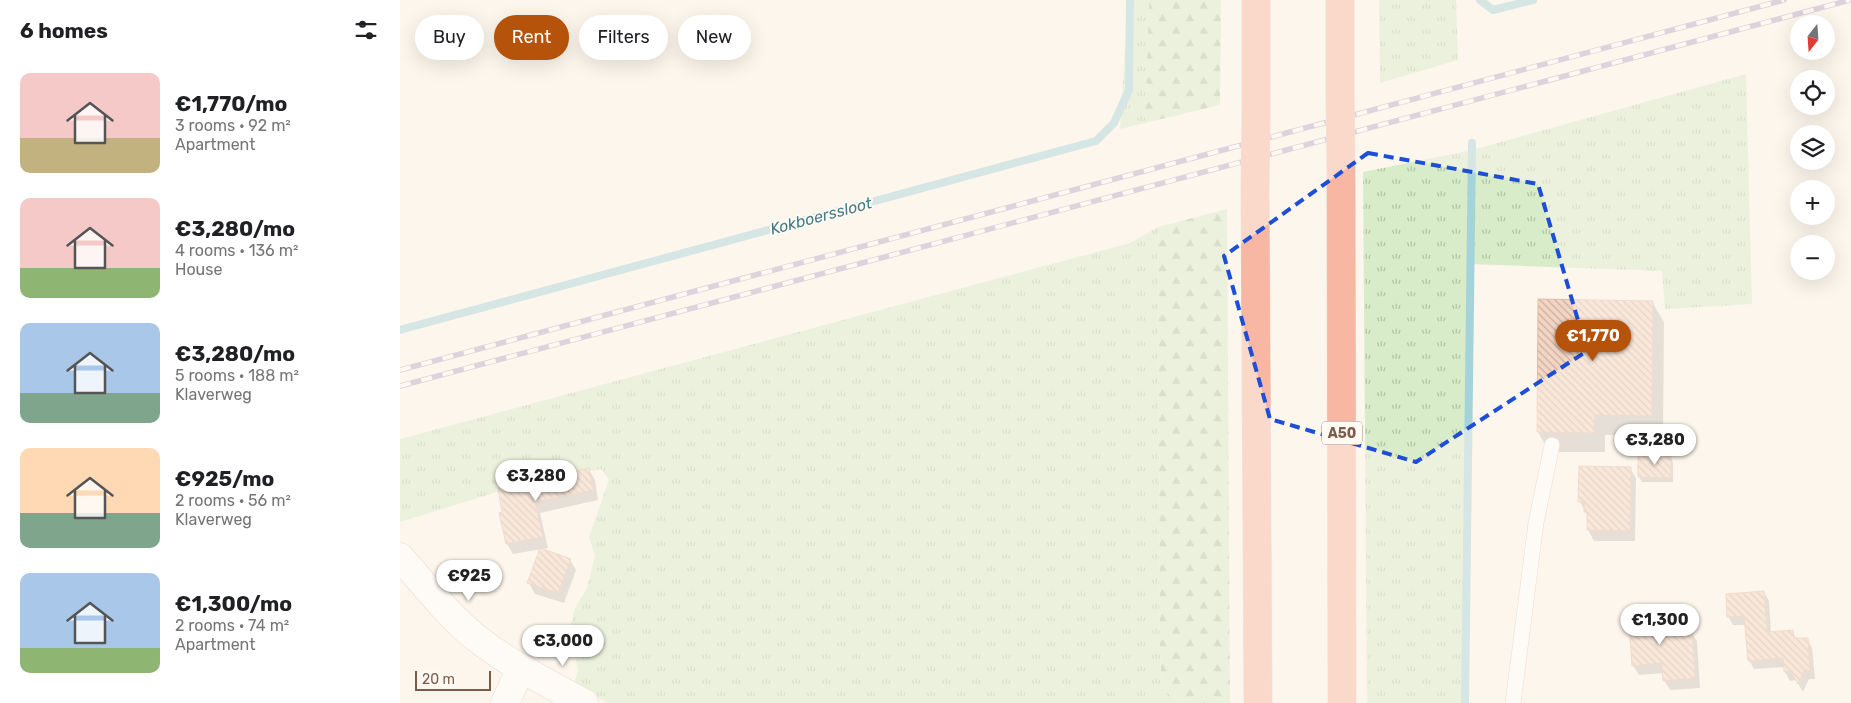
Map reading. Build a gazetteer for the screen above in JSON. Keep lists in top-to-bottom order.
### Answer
{
  "streets": {
    "highway": ["A50"]
  },
  "water": ["Kokboerssloot"],
  "scale_bar": "20 m",
  "north": "bottom",
  "page": {
    "heading": "6 homes",
    "map_buttons": ["+", "−"],
    "chip": [
      "Buy",
      "Rent",
      "Filters",
      "New"
    ],
    "list": [
      {
        "name": "€1,770/mo",
        "note": "3 rooms · 92 m² · Apartment"
      },
      {
        "name": "€3,280/mo",
        "note": "4 rooms · 136 m² · House"
      },
      {
        "name": "€3,280/mo",
        "note": "5 rooms · 188 m² · Klaverweg"
      },
      {
        "name": "€925/mo",
        "note": "2 rooms · 56 m² · Klaverweg"
      },
      {
        "name": "€1,300/mo",
        "note": "2 rooms · 74 m² · Apartment"
      }
    ],
    "price": [
      "€1,770",
      "€3,280",
      "€3,280",
      "€925",
      "€1,300",
      "€3,000"
    ],
    "scale": "20 m"
  }
}
